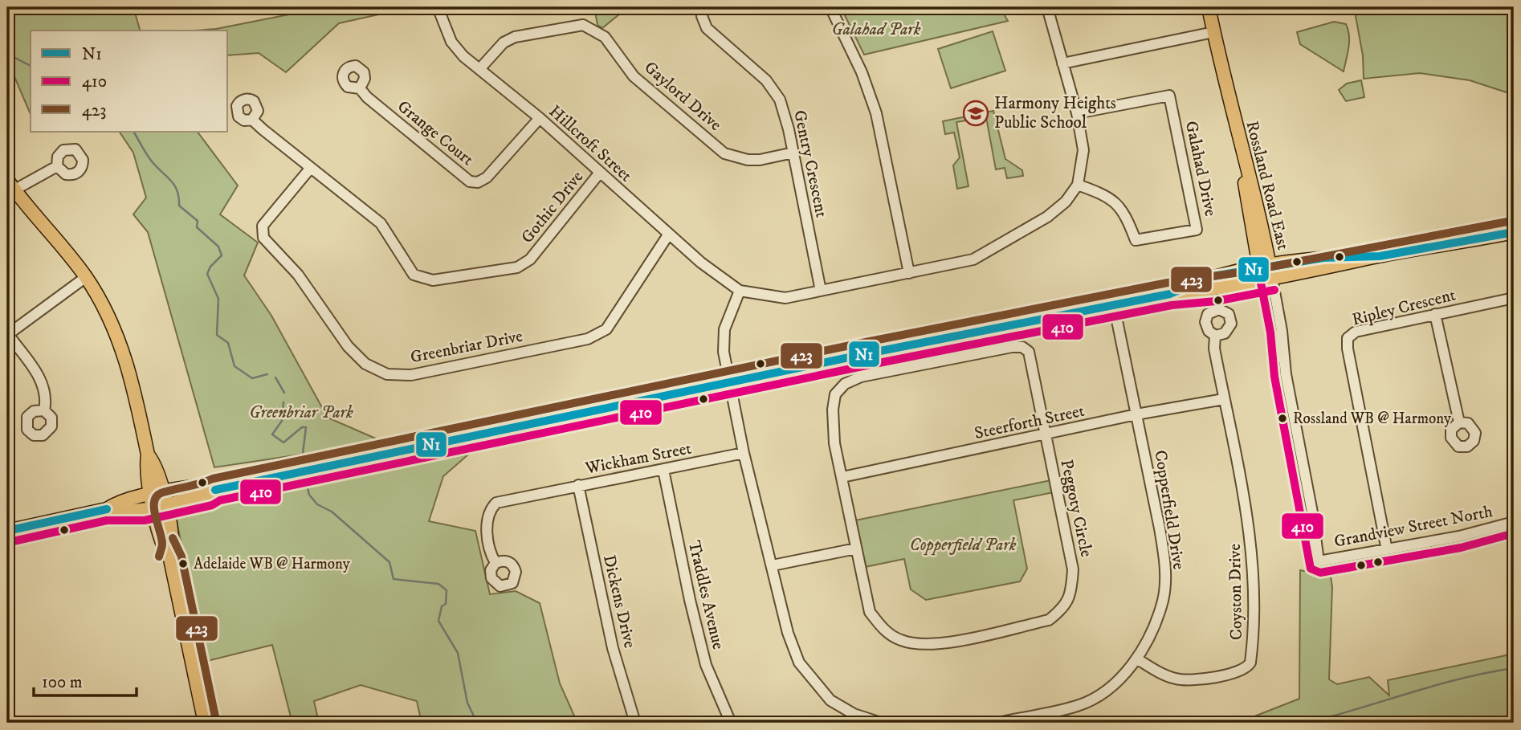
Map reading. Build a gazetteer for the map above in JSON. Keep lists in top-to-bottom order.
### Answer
{
  "streets": {
    "main road": ["Rossland Road East"],
    "street": [
      "Gaylord Drive",
      "Grange Court",
      "Hillcroft Street",
      "Gentry Crescent",
      "Galahad Drive",
      "Gothic Drive",
      "Ripley Crescent",
      "Greenbriar Drive",
      "Steerforth Street",
      "Wickham Street",
      "Peggoty Circle",
      "Copperfield Drive",
      "Grandview Street North",
      "Coyston Drive",
      "Traddles Avenue",
      "Dickens Drive"
    ]
  },
  "crossings": [
    ["Gaylord Drive", "Hillcroft Street"],
    ["Gaylord Drive", "Gentry Crescent"],
    ["Grange Court", "Hillcroft Street"],
    ["Hillcroft Street", "Gothic Drive"],
    ["Hillcroft Street", "Greenbriar Drive"],
    ["Rossland Road East", "Grandview Street North"],
    ["Gothic Drive", "Greenbriar Drive"],
    ["Ripley Crescent", "Grandview Street North"],
    ["Steerforth Street", "Peggoty Circle"],
    ["Steerforth Street", "Copperfield Drive"],
    ["Steerforth Street", "Coyston Drive"],
    ["Wickham Street", "Traddles Avenue"],
    ["Wickham Street", "Dickens Drive"],
    ["Copperfield Drive", "Coyston Drive"]
  ],
  "parks": ["Galahad Park", "Greenbriar Park", "Copperfield Park"],
  "places": {
    "school or university": ["Harmony Heights Public School"],
    "other": ["Rossland WB @ Harmony", "Adelaide WB @ Harmony"]
  },
  "lines": ["transit line 423", "transit line N1", "transit line 410"],
  "legend": ["N1", "410", "423"],
  "scale_bar": "100 m"
}
